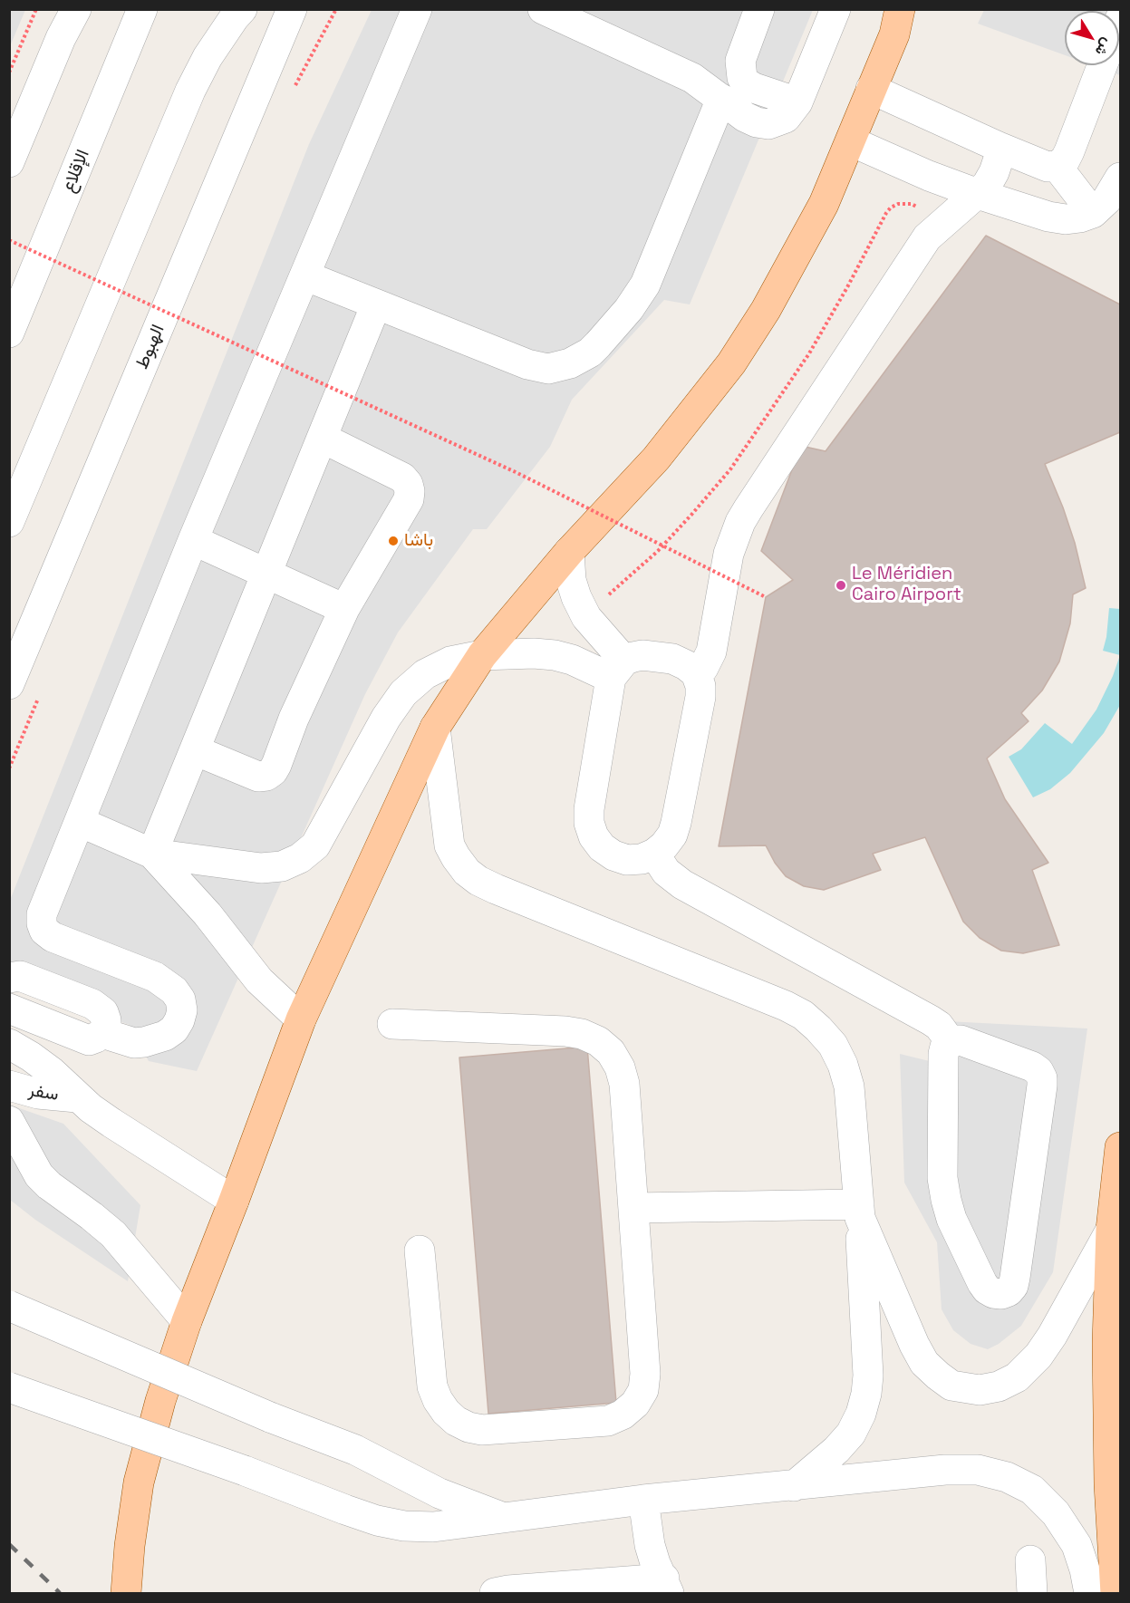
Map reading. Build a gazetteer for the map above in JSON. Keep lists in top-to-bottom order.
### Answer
{
  "streets": {
    "street": ["الإقلاع", "الهبوط", "سفر"]
  },
  "places": ["باشا", "Le Méridien Cairo Airport"],
  "north": "bottom right"
}
